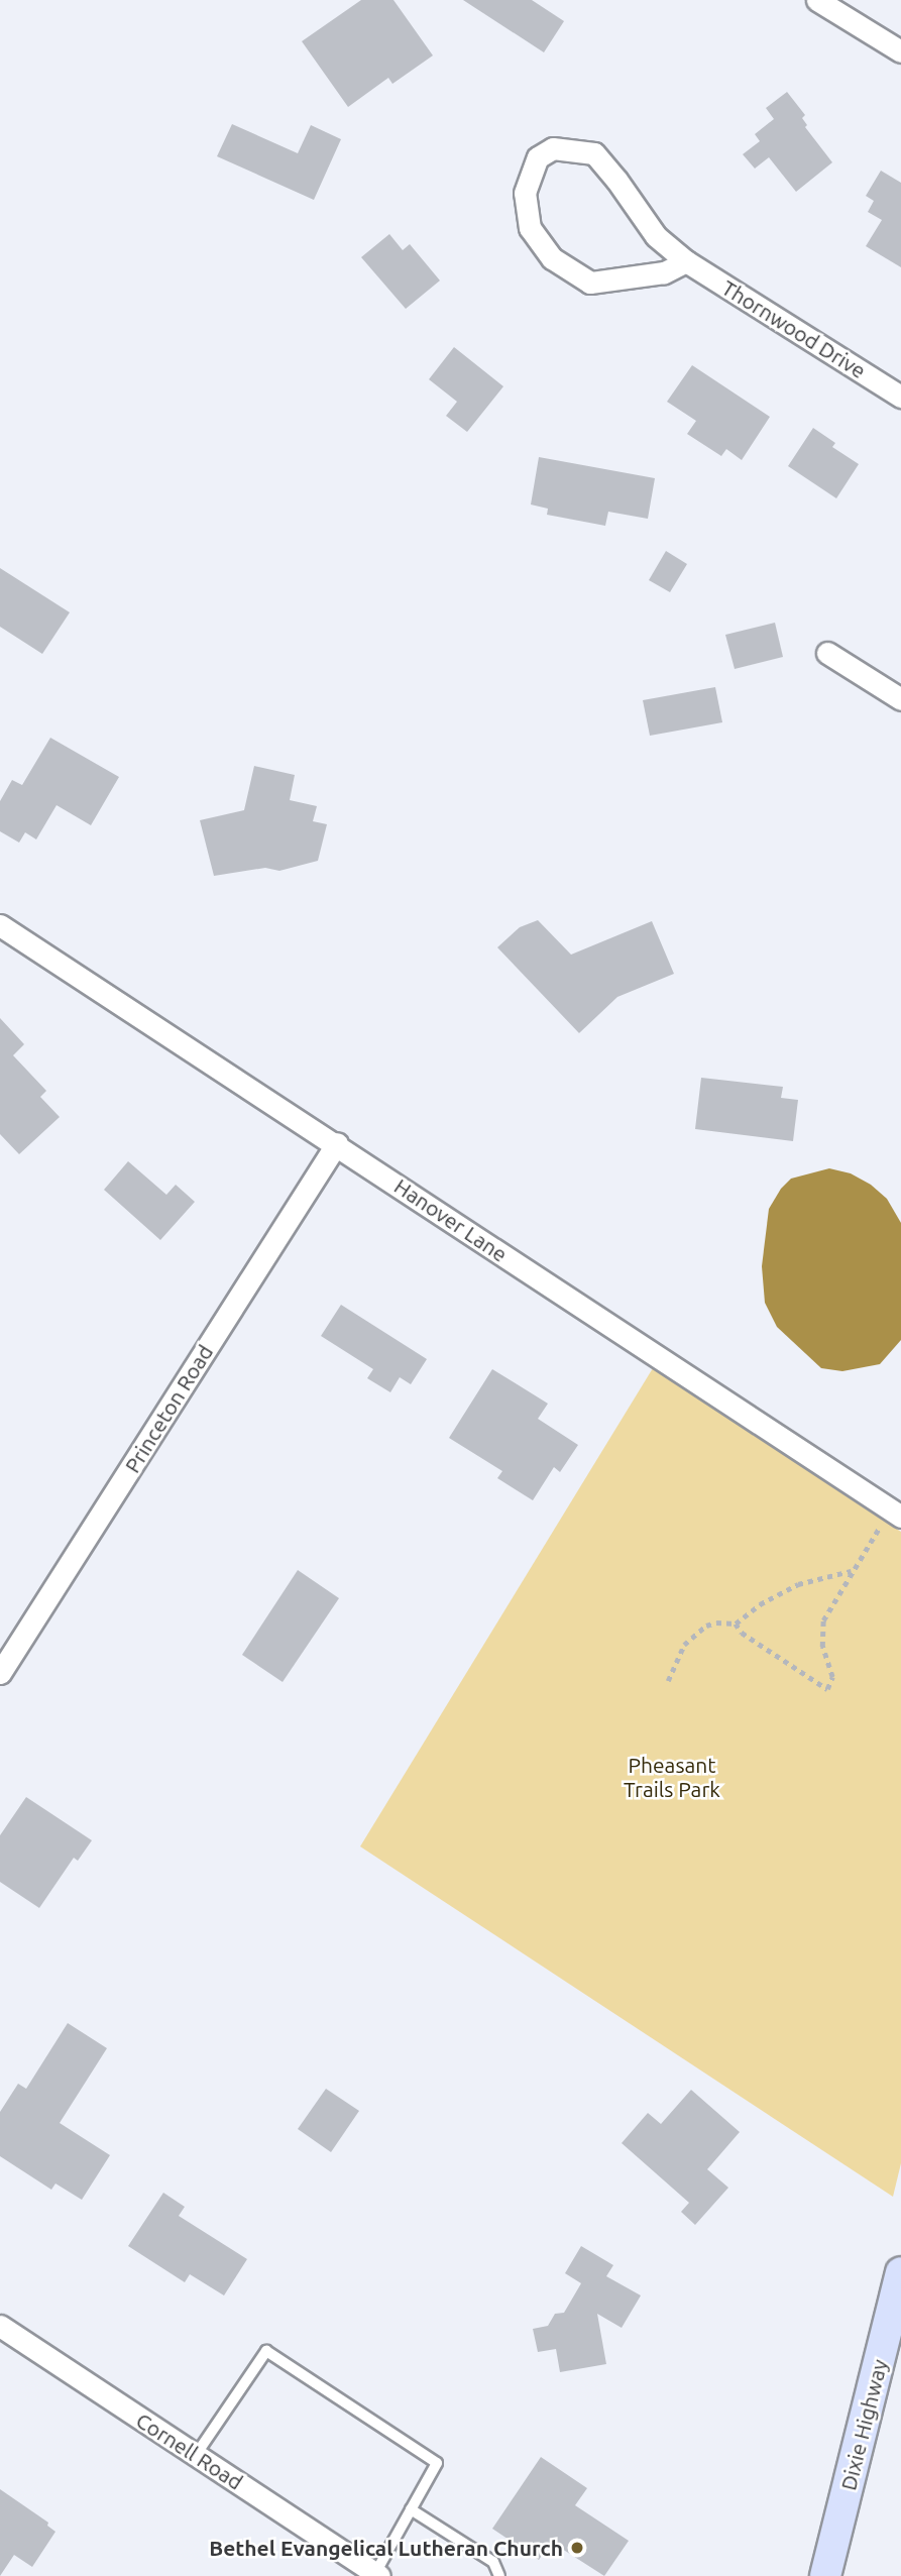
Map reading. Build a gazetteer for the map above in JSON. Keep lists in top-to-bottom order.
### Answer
{
  "streets": {
    "main road": ["Dixie Highway"],
    "street": [
      "Thornwood Drive",
      "Hanover Lane",
      "Princeton Road",
      "Cornell Road"
    ]
  },
  "crossings": [
    ["Hanover Lane", "Princeton Road"]
  ],
  "parks": ["Pheasant Trails Park"],
  "places": ["Bethel Evangelical Lutheran Church"]
}
